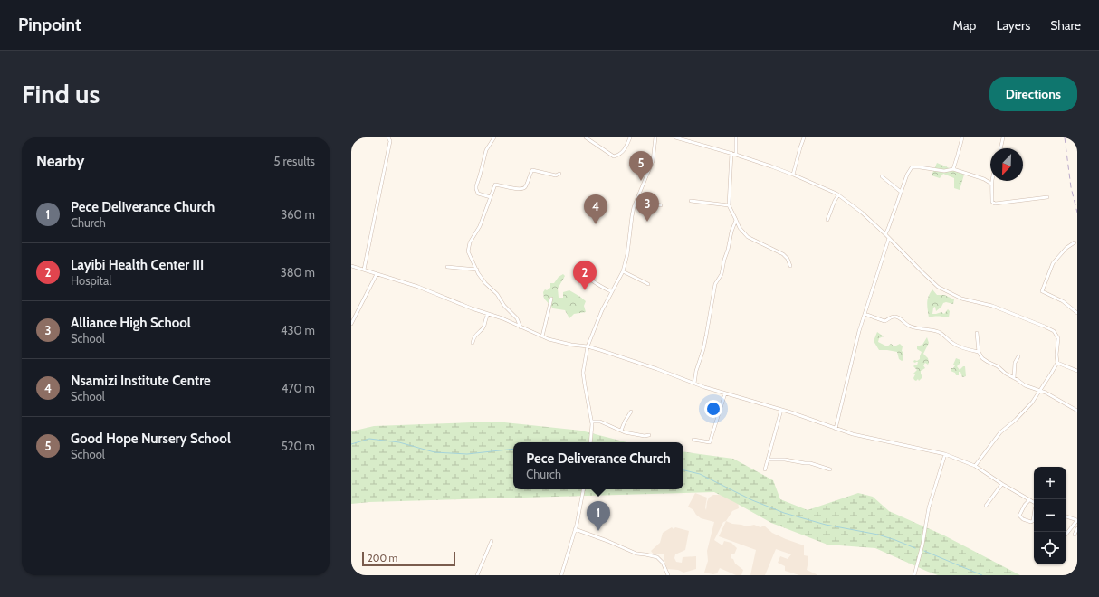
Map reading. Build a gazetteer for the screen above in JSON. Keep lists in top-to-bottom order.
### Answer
{
  "scale_bar": "200 m",
  "north": "bottom left",
  "page": {
    "header": "Pinpoint",
    "nav": ["Map", "Layers", "Share"],
    "buttons": "Directions",
    "title": "Find us",
    "heading": ["Nearby", "5 results"],
    "pins": [
      "5",
      "3",
      "4",
      "2",
      "1"
    ],
    "list": [
      {
        "mark": "1",
        "name": "Pece Deliverance Church",
        "note": "Church",
        "value": "360 m"
      },
      {
        "mark": "2",
        "name": "Layibi Health Center III",
        "note": "Hospital",
        "value": "380 m"
      },
      {
        "mark": "3",
        "name": "Alliance High School",
        "note": "School",
        "value": "430 m"
      },
      {
        "mark": "4",
        "name": "Nsamizi Institute Centre",
        "note": "School",
        "value": "470 m"
      },
      {
        "mark": "5",
        "name": "Good Hope Nursery School",
        "note": "School",
        "value": "520 m"
      }
    ],
    "popup": ["Pece Deliverance Church", "Church"],
    "map_buttons": ["+", "−"],
    "scale": "200 m"
  }
}
